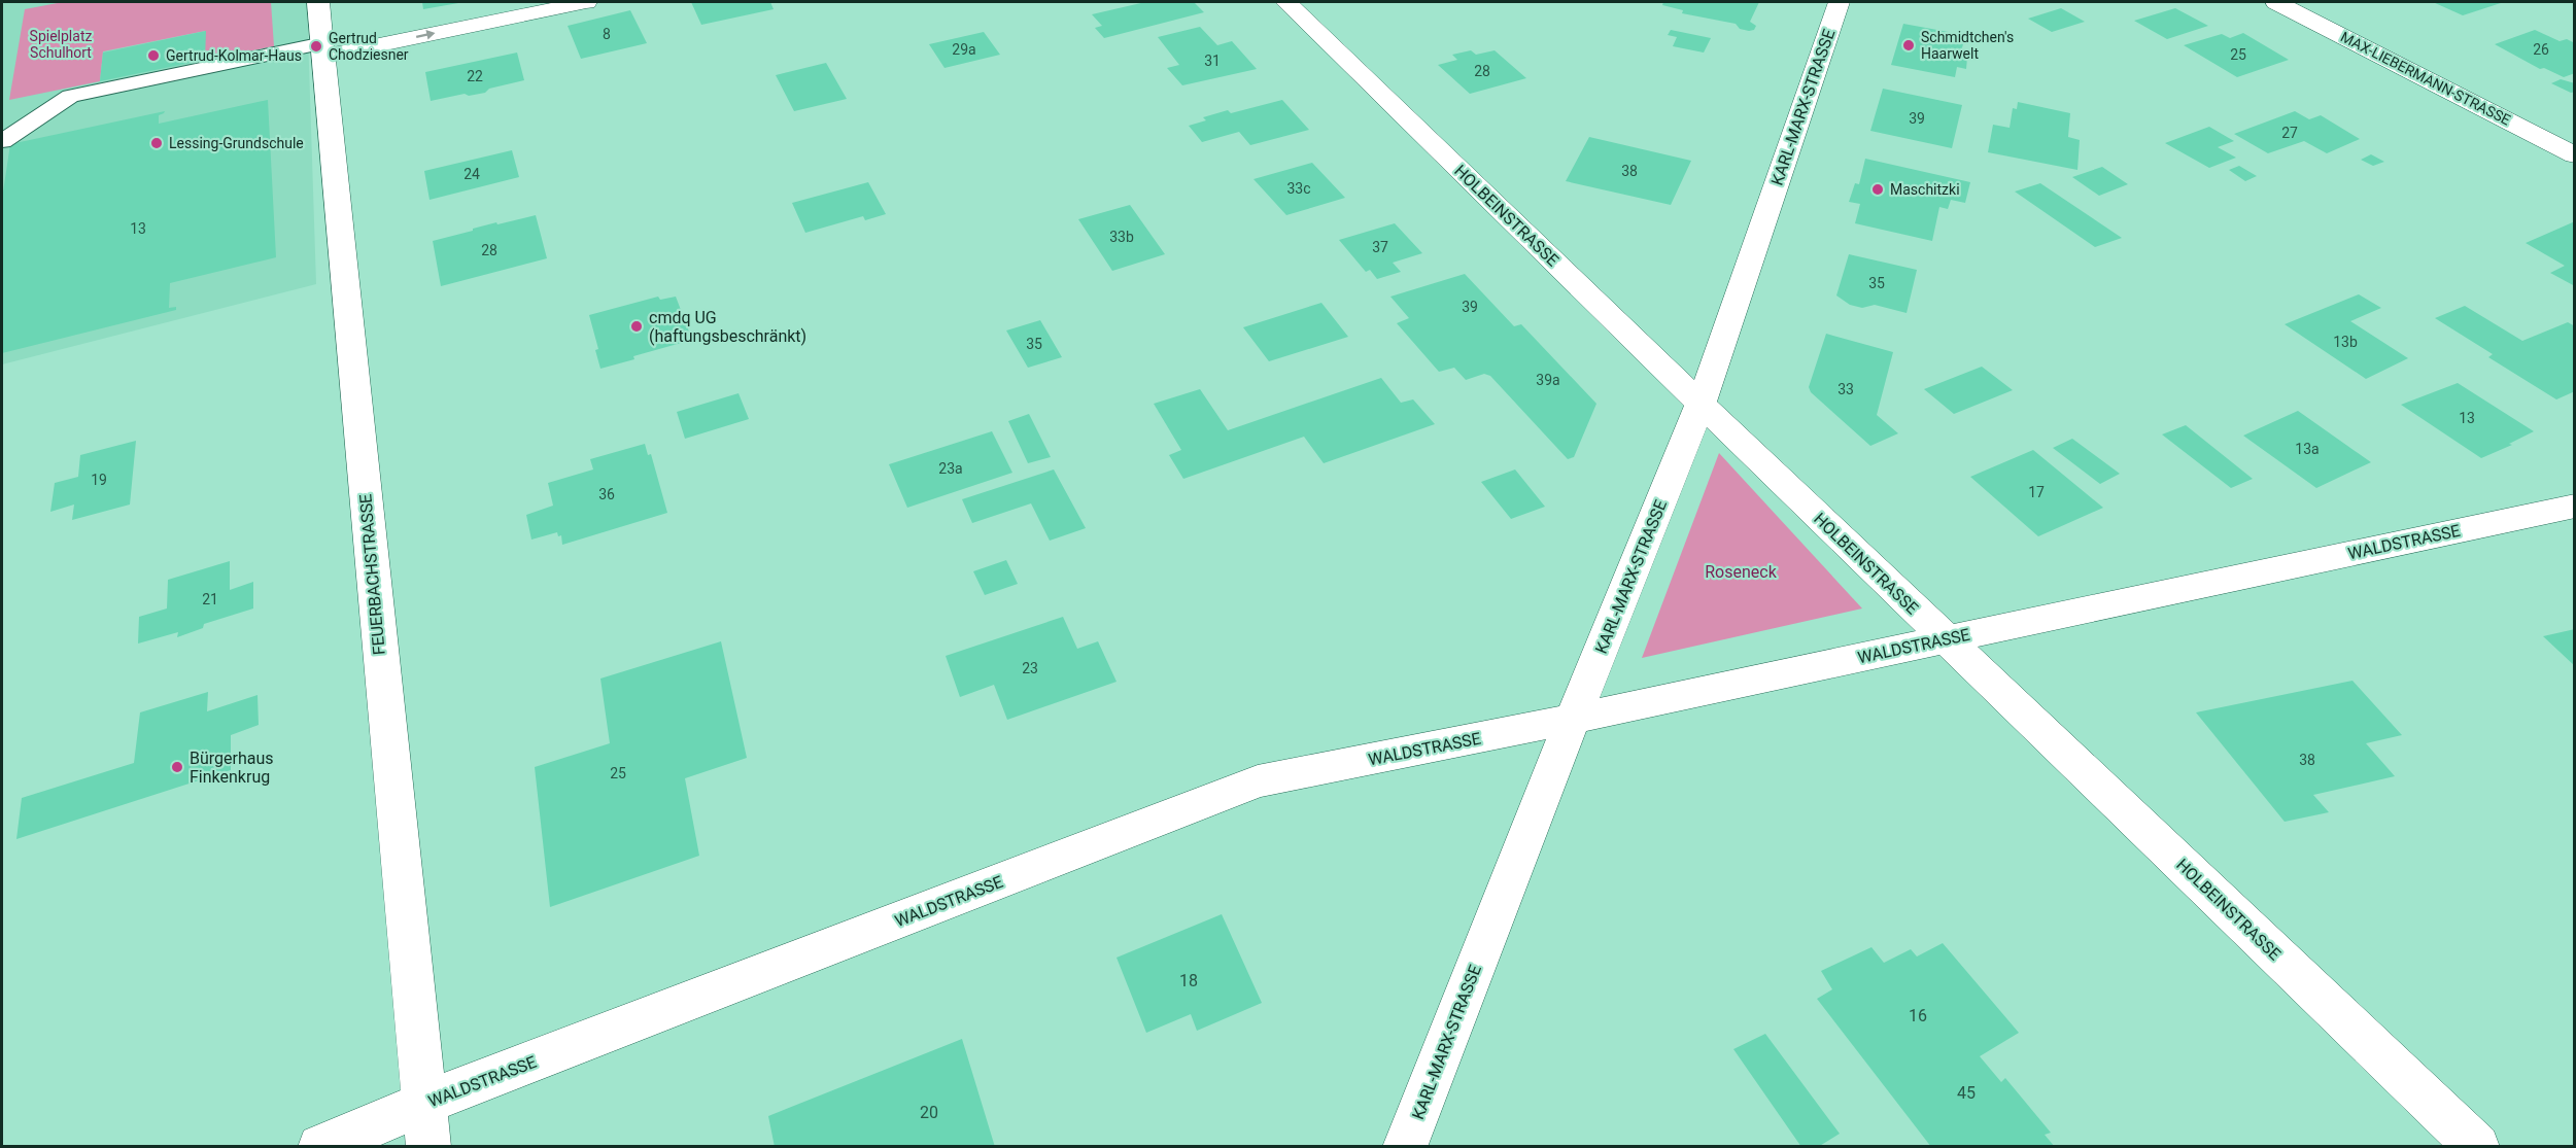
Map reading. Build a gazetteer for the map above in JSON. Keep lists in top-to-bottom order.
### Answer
{
  "streets": {
    "street": [
      "MAX-LIEBERMANN-STRASSE",
      "KARL-MARX-STRASSE",
      "HOLBEINSTRASSE",
      "WALDSTRASSE",
      "FEUERBACHSTRASSE"
    ]
  },
  "crossings": [
    ["KARL-MARX-STRASSE", "HOLBEINSTRASSE"],
    ["KARL-MARX-STRASSE", "WALDSTRASSE"],
    ["HOLBEINSTRASSE", "WALDSTRASSE"],
    ["WALDSTRASSE", "FEUERBACHSTRASSE"]
  ],
  "parks": ["Spielplatz Schulhort", "Roseneck"],
  "places": [
    "Schmidtchen's Haarwelt",
    "Gertrud Chodziesner",
    "Gertrud-Kolmar-Haus",
    "Lessing-Grundschule",
    "Maschitzki",
    "cmdq UG (haftungsbeschränkt)",
    "Bürgerhaus Finkenkrug"
  ],
  "house_numbers": [
    "8",
    "29a",
    "26",
    "25",
    "31",
    "28",
    "22",
    "39",
    "27",
    "38",
    "24",
    "33c",
    "13",
    "33b",
    "37",
    "28",
    "35",
    "39",
    "13b",
    "35",
    "39a",
    "33",
    "13",
    "13a",
    "23a",
    "19",
    "17",
    "36",
    "21",
    "23",
    "38",
    "25",
    "18",
    "16",
    "45",
    "20"
  ]
}
